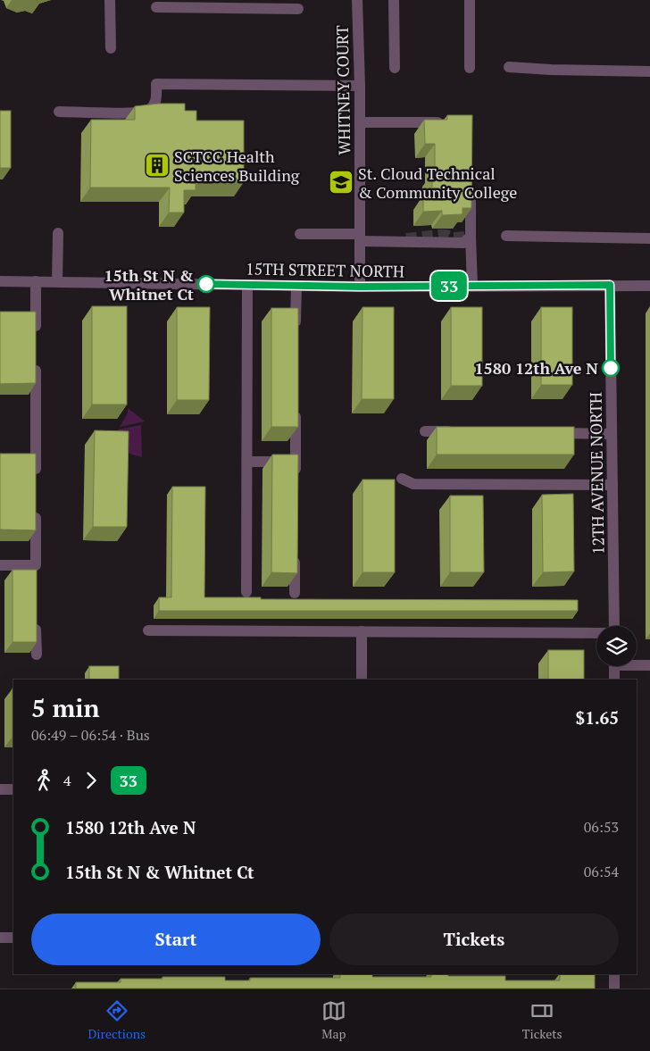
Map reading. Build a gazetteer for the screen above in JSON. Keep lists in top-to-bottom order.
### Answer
{
  "streets": {
    "street": ["WHITNEY COURT", "15TH STREET NORTH", "12TH AVENUE NORTH"]
  },
  "crossings": [
    ["WHITNEY COURT", "15TH STREET NORTH"],
    ["15TH STREET NORTH", "12TH AVENUE NORTH"]
  ],
  "places": {
    "building": ["SCTCC Health Sciences Building"],
    "school or university": ["St. Cloud Technical & Community College"],
    "other": ["15th St N & Whitnet Ct", "1580 12th Ave N"]
  },
  "lines": ["bus line 33"],
  "page": {
    "on_map": "33",
    "heading": ["5 min", "06:49 – 06:54 · Bus", "$1.65"],
    "legs": ["4", "33"],
    "list": [
      {
        "name": "1580 12th Ave N",
        "value": "06:53"
      },
      {
        "name": "15th St N & Whitnet Ct",
        "value": "06:54"
      }
    ],
    "buttons": ["Start", "Tickets"],
    "tabs": ["Directions", "Map", "Tickets"]
  }
}
